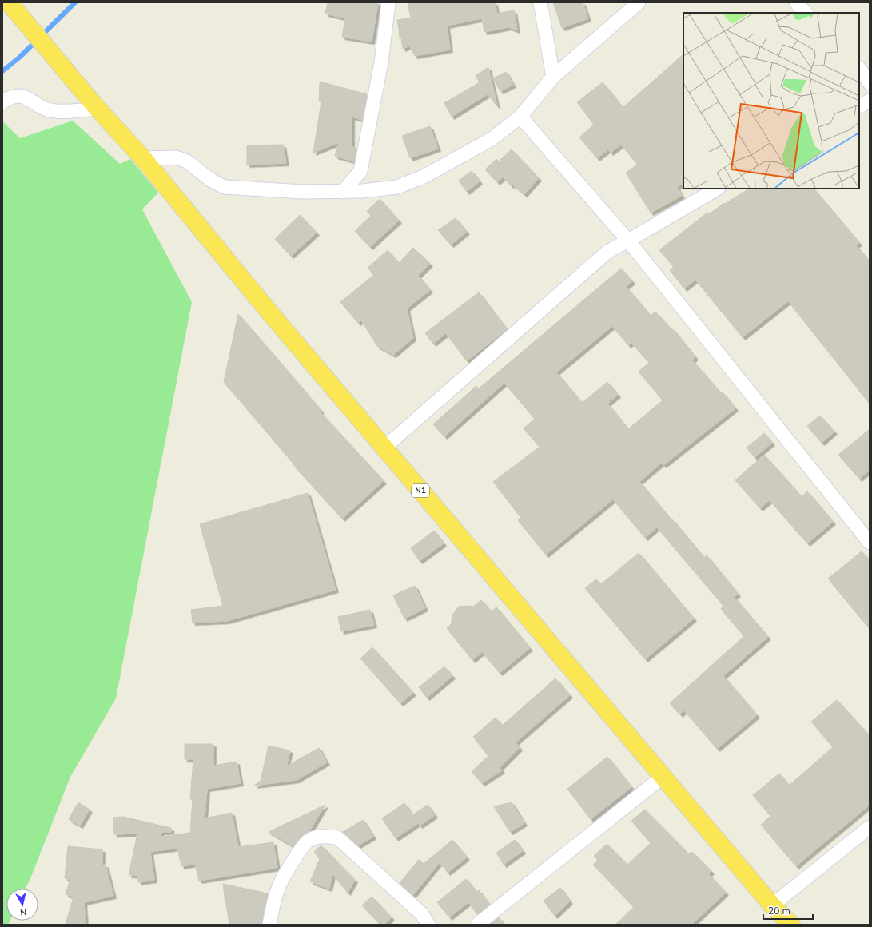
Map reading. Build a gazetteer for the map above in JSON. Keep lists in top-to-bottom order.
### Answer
{
  "streets": {
    "highway": ["N1"]
  },
  "scale_bar": "20 m",
  "north": "bottom"
}
